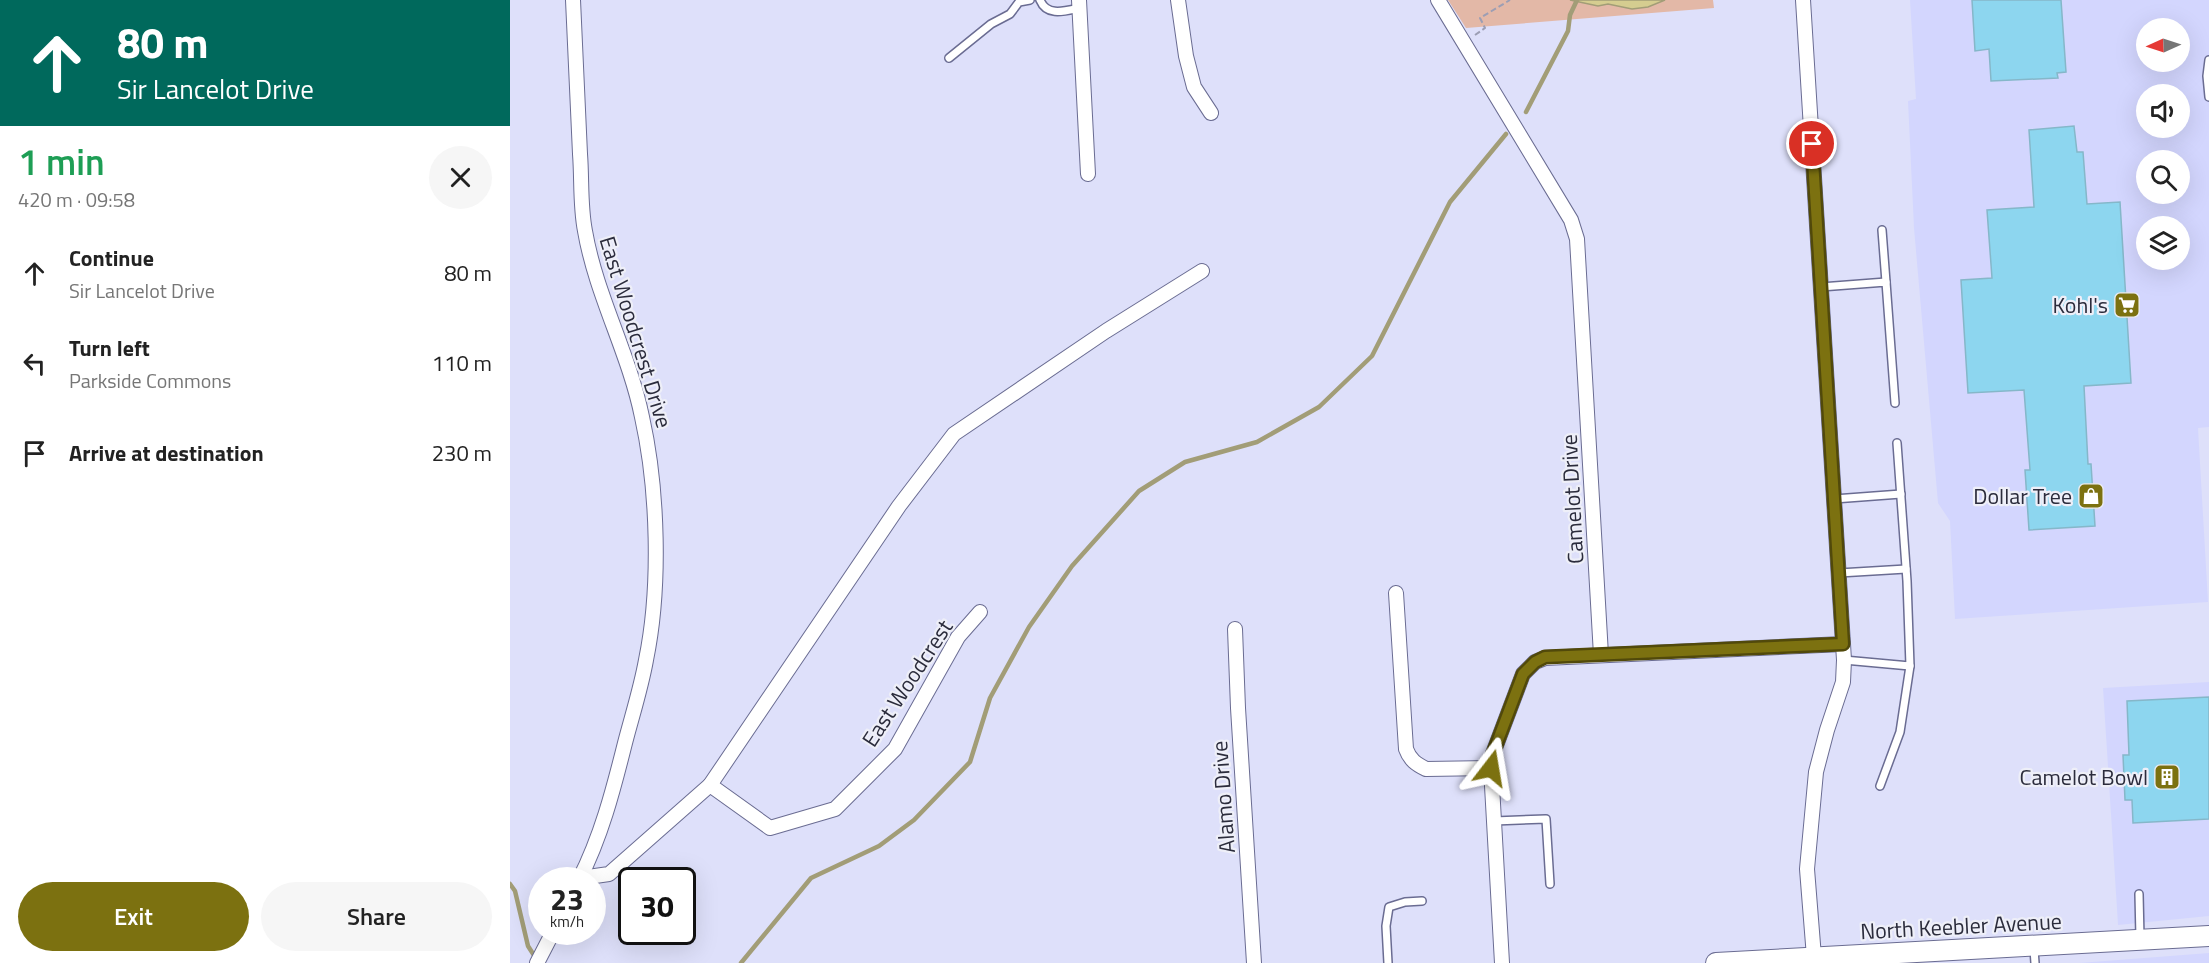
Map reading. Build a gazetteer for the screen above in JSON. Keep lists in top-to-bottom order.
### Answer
{
  "streets": {
    "street": [
      "East Woodcrest Drive",
      "Camelot Drive",
      "East Woodcrest",
      "Alamo Drive",
      "North Keebler Avenue"
    ]
  },
  "places": {
    "supermarket": ["Kohl's"],
    "shop": ["Dollar Tree"],
    "building": ["Camelot Bowl"]
  },
  "north": "left",
  "page": {
    "turn": ["80 m", "Sir Lancelot Drive"],
    "heading": ["1 min", "420 m · 09:58"],
    "list": [
      {
        "name": "Continue",
        "note": "Sir Lancelot Drive",
        "value": "80 m"
      },
      {
        "name": "Turn left",
        "note": "Parkside Commons",
        "value": "110 m"
      },
      {
        "name": "Arrive at destination",
        "value": "230 m"
      }
    ],
    "speed": "23 km/h",
    "limit": "30",
    "buttons": ["Exit", "Share"]
  }
}
